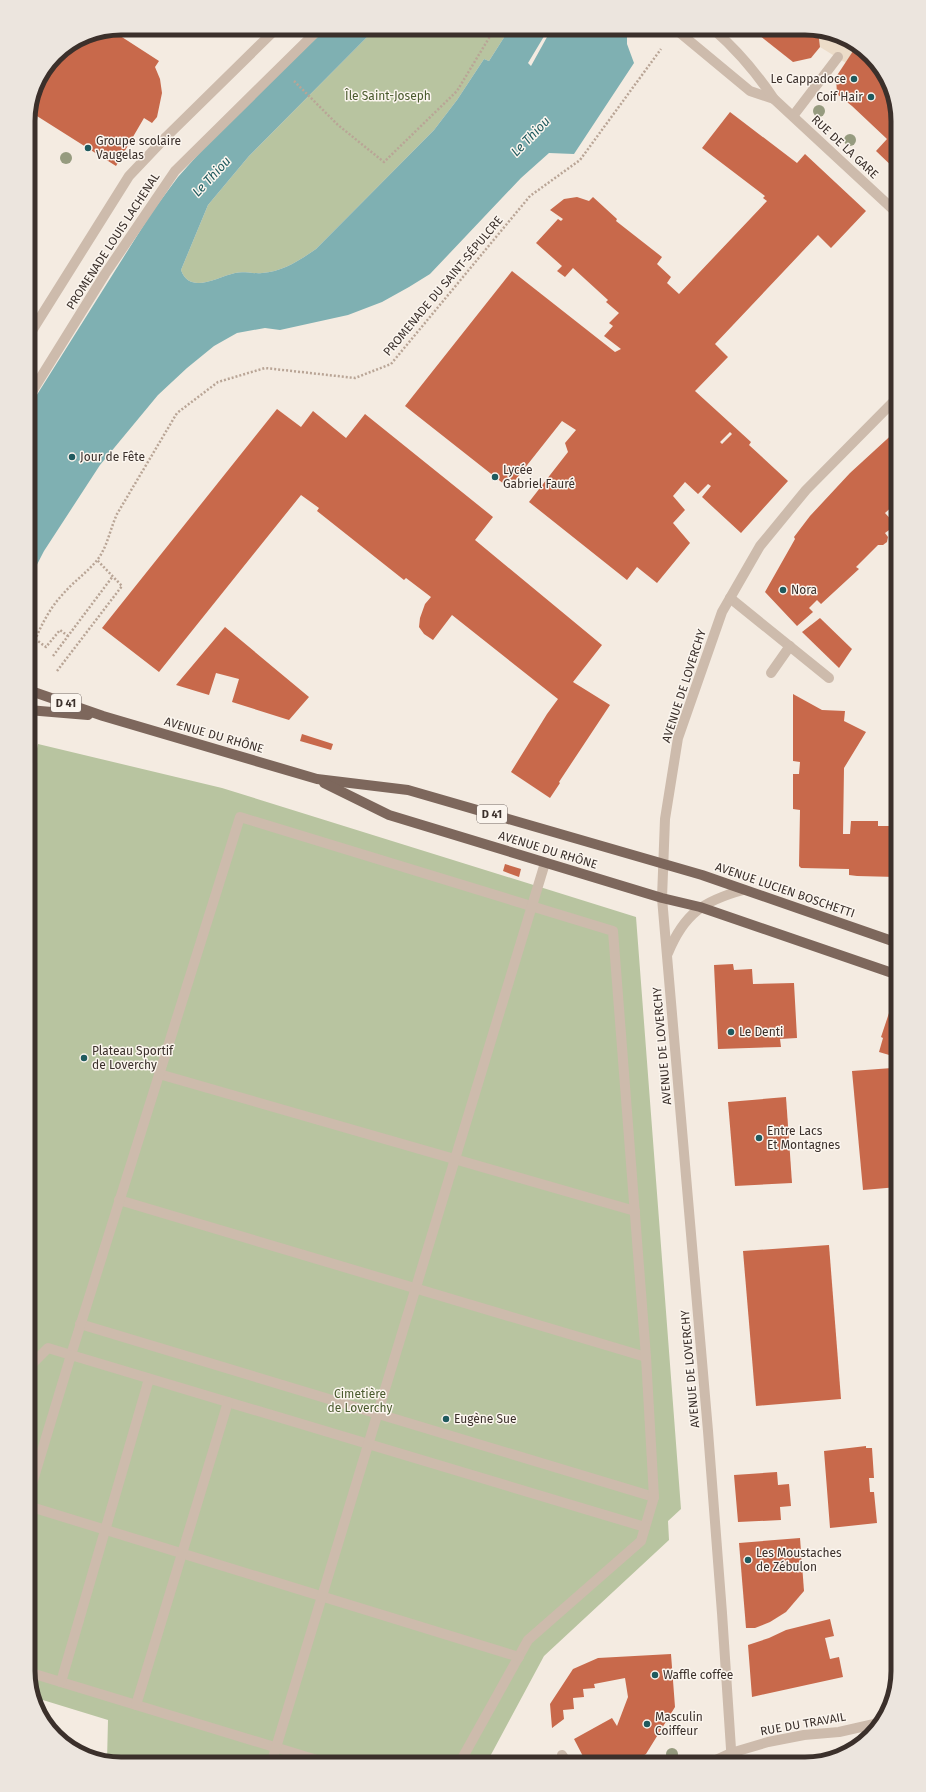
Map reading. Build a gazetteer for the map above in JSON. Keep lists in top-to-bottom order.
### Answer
{
  "streets": {
    "main road": ["D 41", "AVENUE DU RHÔNE", "AVENUE LUCIEN BOSCHETTI"],
    "street": [
      "RUE DE LA GARE",
      "PROMENADE LOUIS LACHENAL",
      "AVENUE DE LOVERCHY",
      "RUE DU TRAVAIL"
    ],
    "path": ["PROMENADE DU SAINT-SÉPULCRE"]
  },
  "crossings": [
    ["AVENUE DE LOVERCHY", "AVENUE DU RHÔNE"],
    ["AVENUE DE LOVERCHY", "AVENUE LUCIEN BOSCHETTI"],
    ["AVENUE DE LOVERCHY", "RUE DU TRAVAIL"],
    ["AVENUE DU RHÔNE", "AVENUE LUCIEN BOSCHETTI"]
  ],
  "water": ["Le Thiou"],
  "parks": ["Île Saint-Joseph", "Cimetière de Loverchy"],
  "places": [
    "Le Cappadoce",
    "Coif Hair",
    "Groupe scolaire Vaugelas",
    "Jour de Fête",
    "Lycée Gabriel Fauré",
    "Nora",
    "Le Denti",
    "Plateau Sportif de Loverchy",
    "Entre Lacs Et Montagnes",
    "Eugène Sue",
    "Les Moustaches de Zébulon",
    "Waffle coffee",
    "Masculin Coiffeur"
  ]
}
